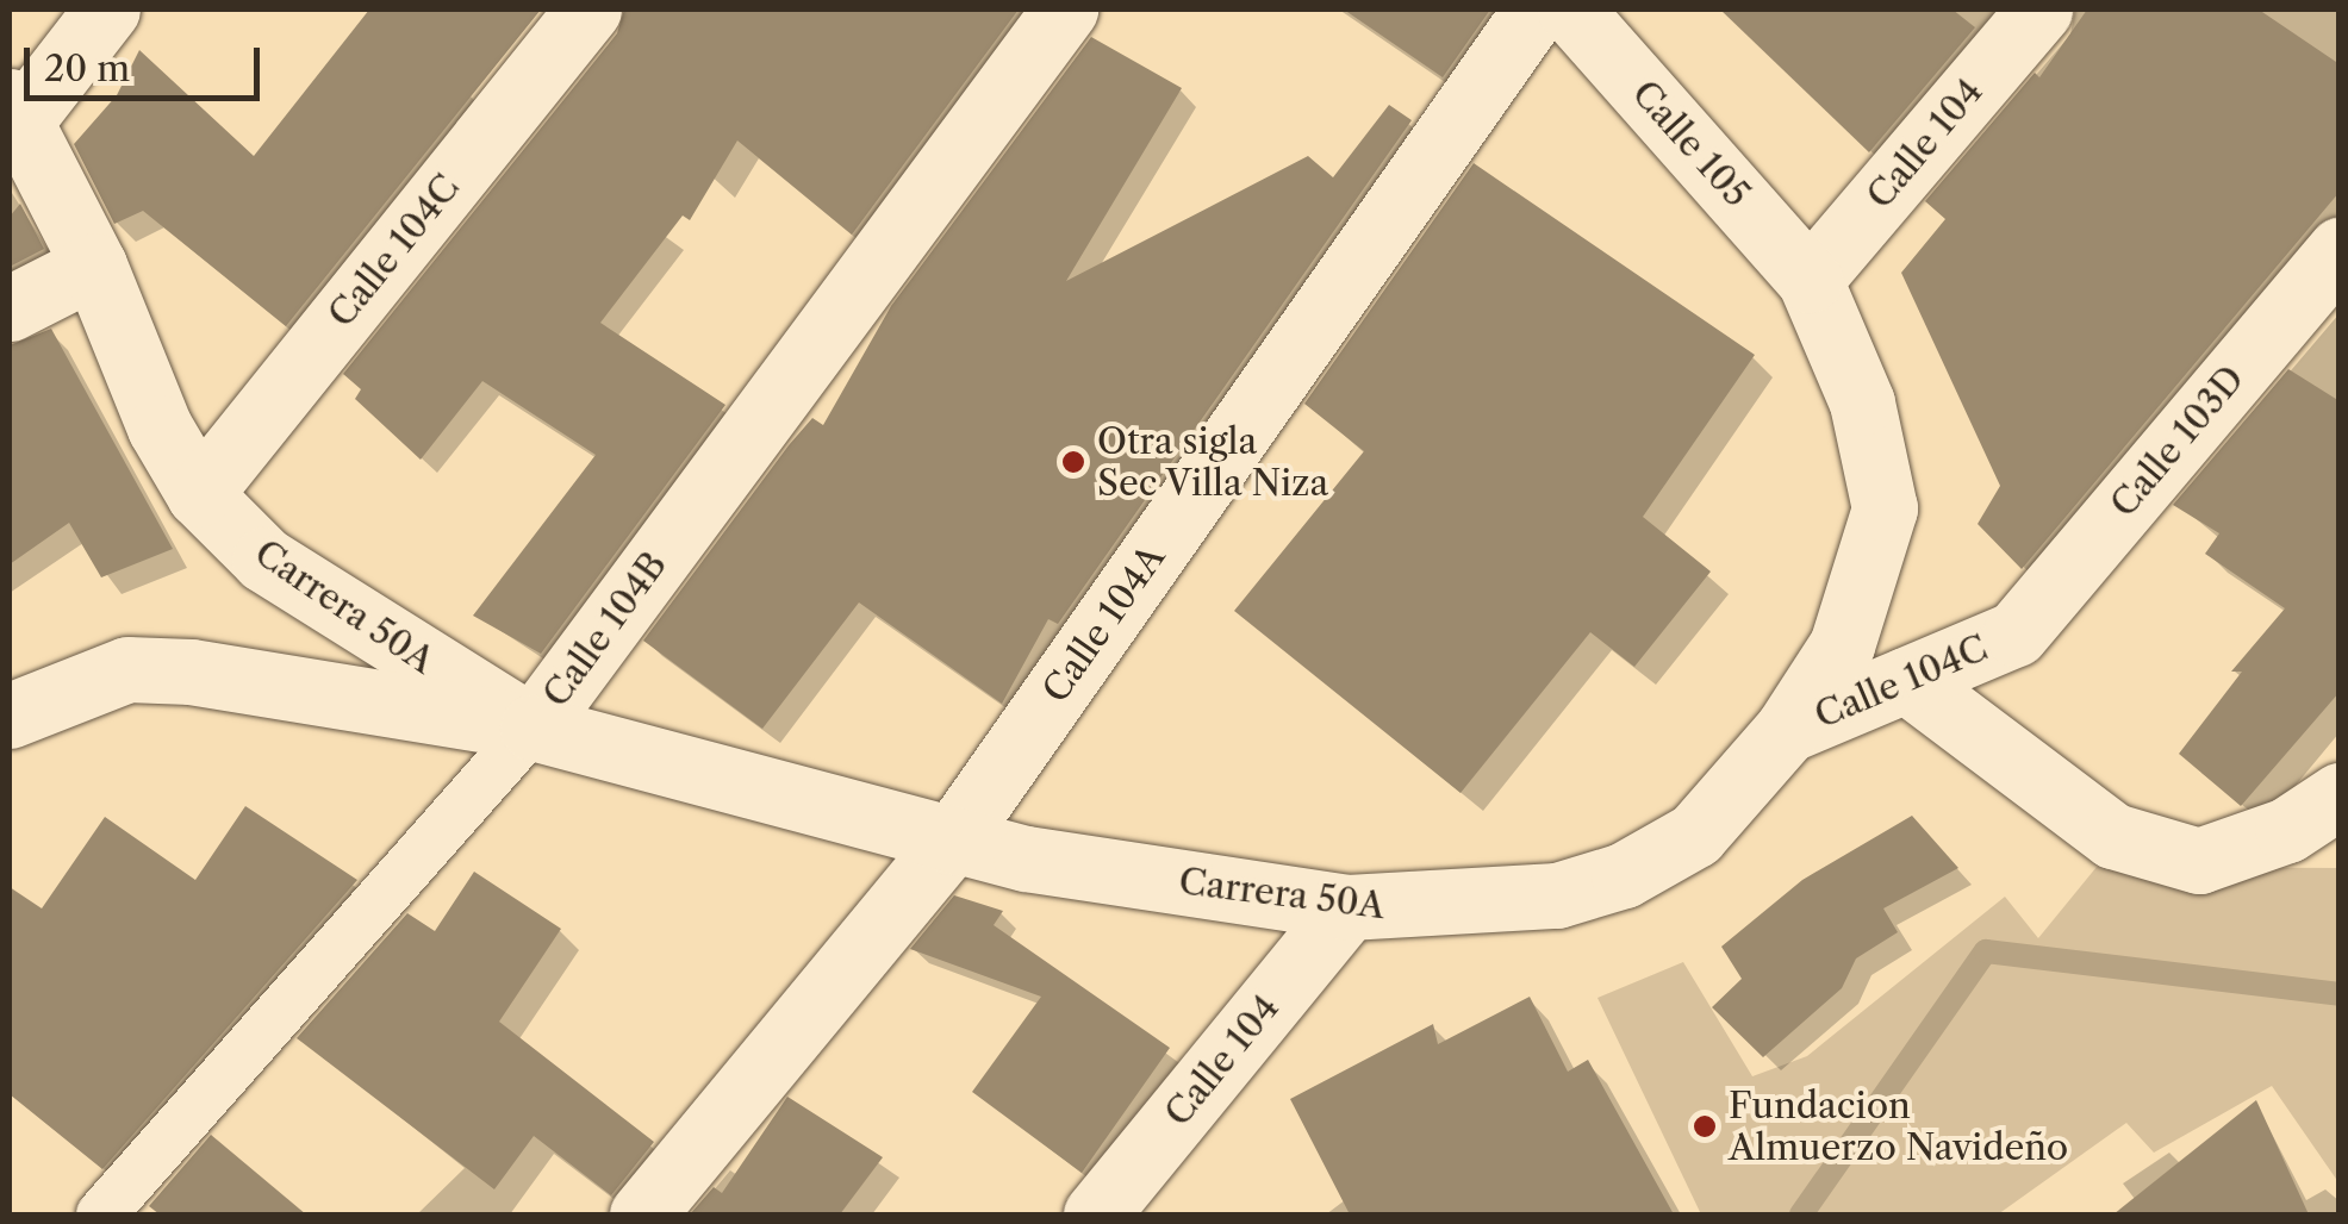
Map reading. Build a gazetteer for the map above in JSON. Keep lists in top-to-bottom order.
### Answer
{
  "streets": {
    "street": [
      "Calle 105",
      "Calle 104",
      "Calle 104C",
      "Calle 103D",
      "Carrera 50A",
      "Calle 104A",
      "Calle 104B"
    ]
  },
  "crossings": [
    ["Calle 105", "Calle 104"],
    ["Calle 105", "Carrera 50A"],
    ["Calle 104", "Carrera 50A"],
    ["Calle 104C", "Calle 103D"],
    ["Calle 104C", "Carrera 50A"],
    ["Carrera 50A", "Calle 104A"],
    ["Carrera 50A", "Calle 104B"]
  ],
  "places": ["Otra sigla Sec Villa Niza", "Fundacion Almuerzo Navideño"],
  "scale_bar": "20 m"
}
